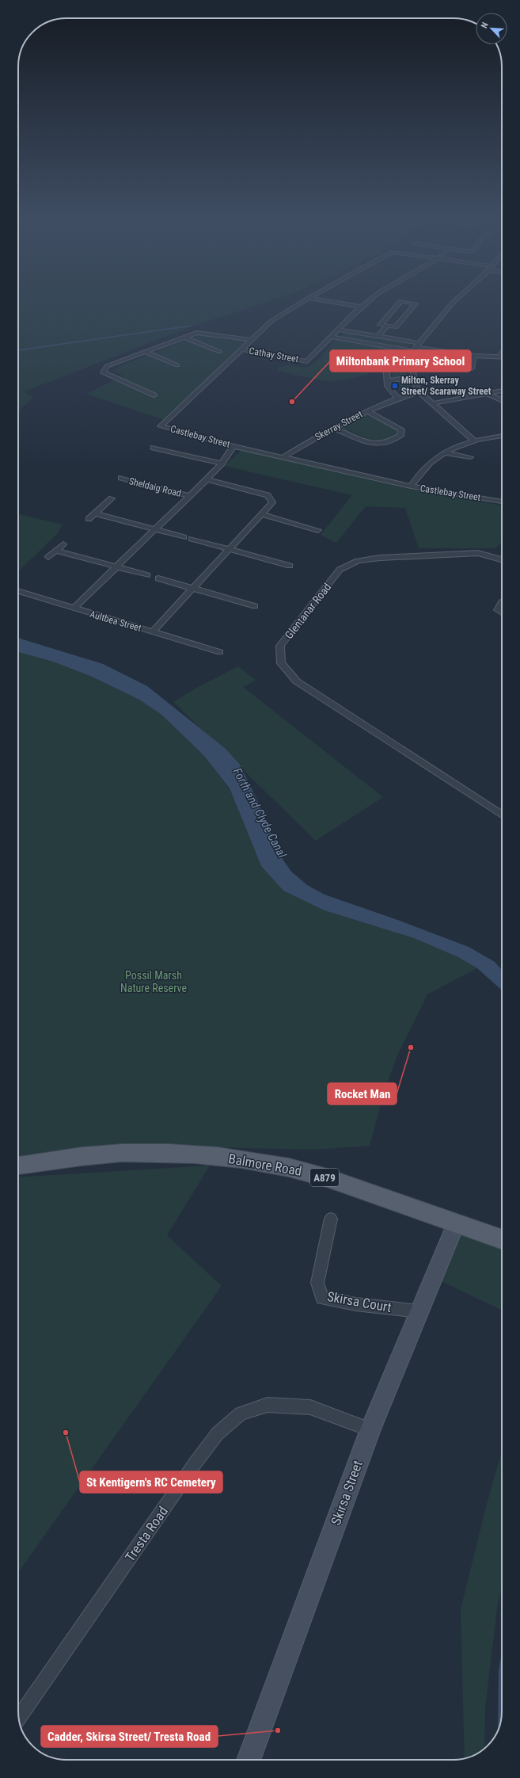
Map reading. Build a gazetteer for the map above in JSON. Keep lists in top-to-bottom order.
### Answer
{
  "streets": {
    "main road": ["Balmore Road", "A879"],
    "street": [
      "Cathay Street",
      "Skerray Street",
      "Castlebay Street",
      "Sheldaig Road",
      "Glentanar Road",
      "Aultbea Street",
      "Skirsa Court",
      "Skirsa Street",
      "Tresta Road"
    ]
  },
  "crossings": [
    ["Cathay Street", "Castlebay Street"],
    ["Skerray Street", "Castlebay Street"],
    ["Castlebay Street", "Sheldaig Road"],
    ["Sheldaig Road", "Aultbea Street"],
    ["Balmore Road", "Skirsa Street"],
    ["Skirsa Court", "Skirsa Street"],
    ["Skirsa Street", "Tresta Road"]
  ],
  "water": ["Forth and Clyde Canal"],
  "parks": ["Possil Marsh Nature Reserve"],
  "places": {
    "transit": ["Milton, Skerray Street/ Scaraway Street"],
    "other": [
      "Miltonbank Primary School",
      "Rocket Man",
      "St Kentigern's RC Cemetery",
      "Cadder, Skirsa Street/ Tresta Road"
    ]
  },
  "north": "top left"
}
